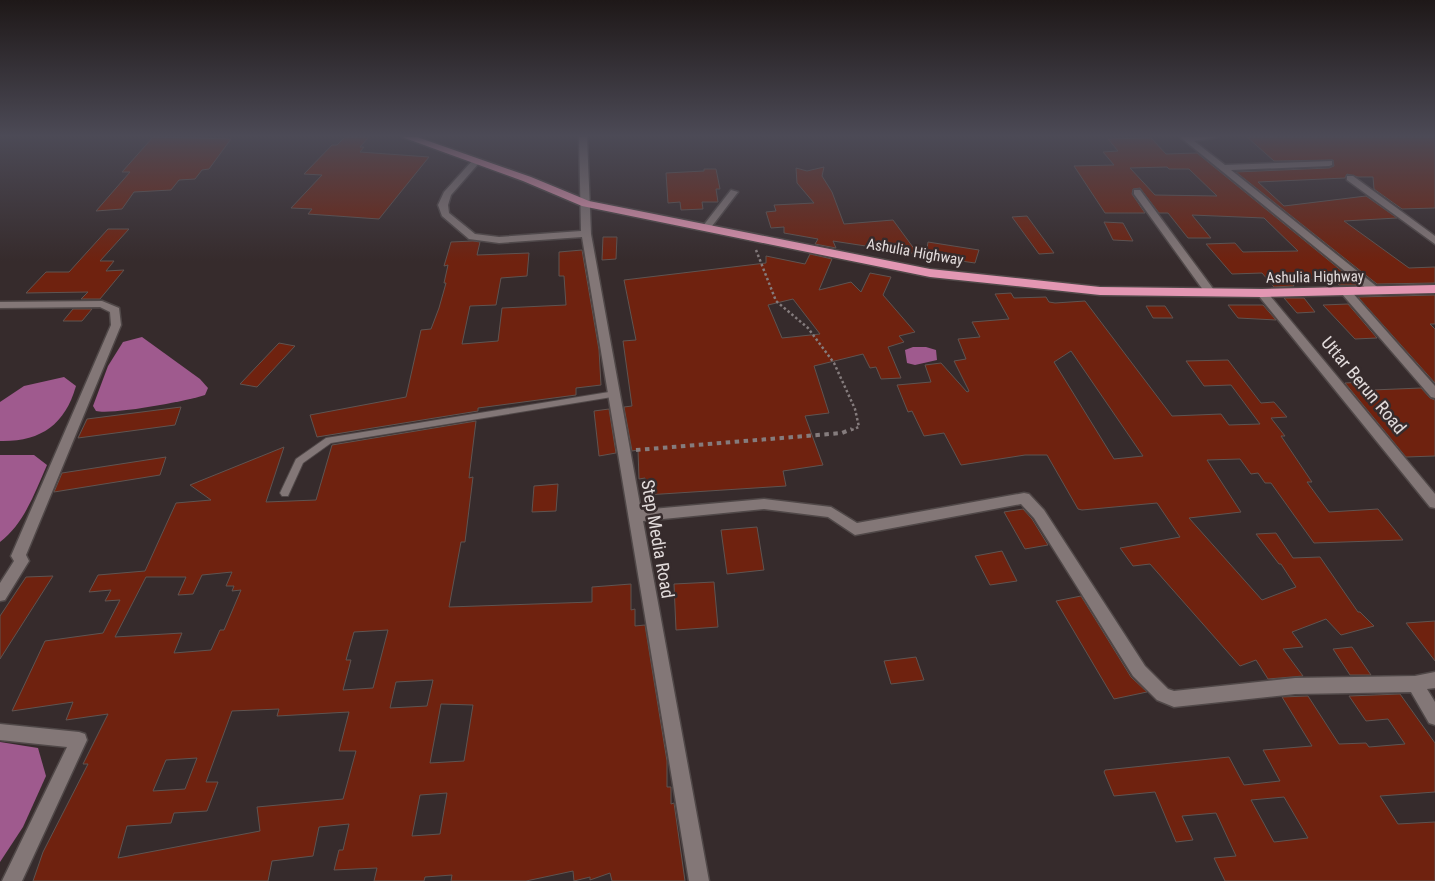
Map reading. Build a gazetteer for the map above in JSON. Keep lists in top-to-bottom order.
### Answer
{
  "streets": {
    "highway": ["Ashulia Highway"],
    "street": ["Uttar Berun Road", "Step Media Road"]
  },
  "crossings": [
    ["Ashulia Highway", "Uttar Berun Road"],
    ["Ashulia Highway", "Step Media Road"]
  ]
}
